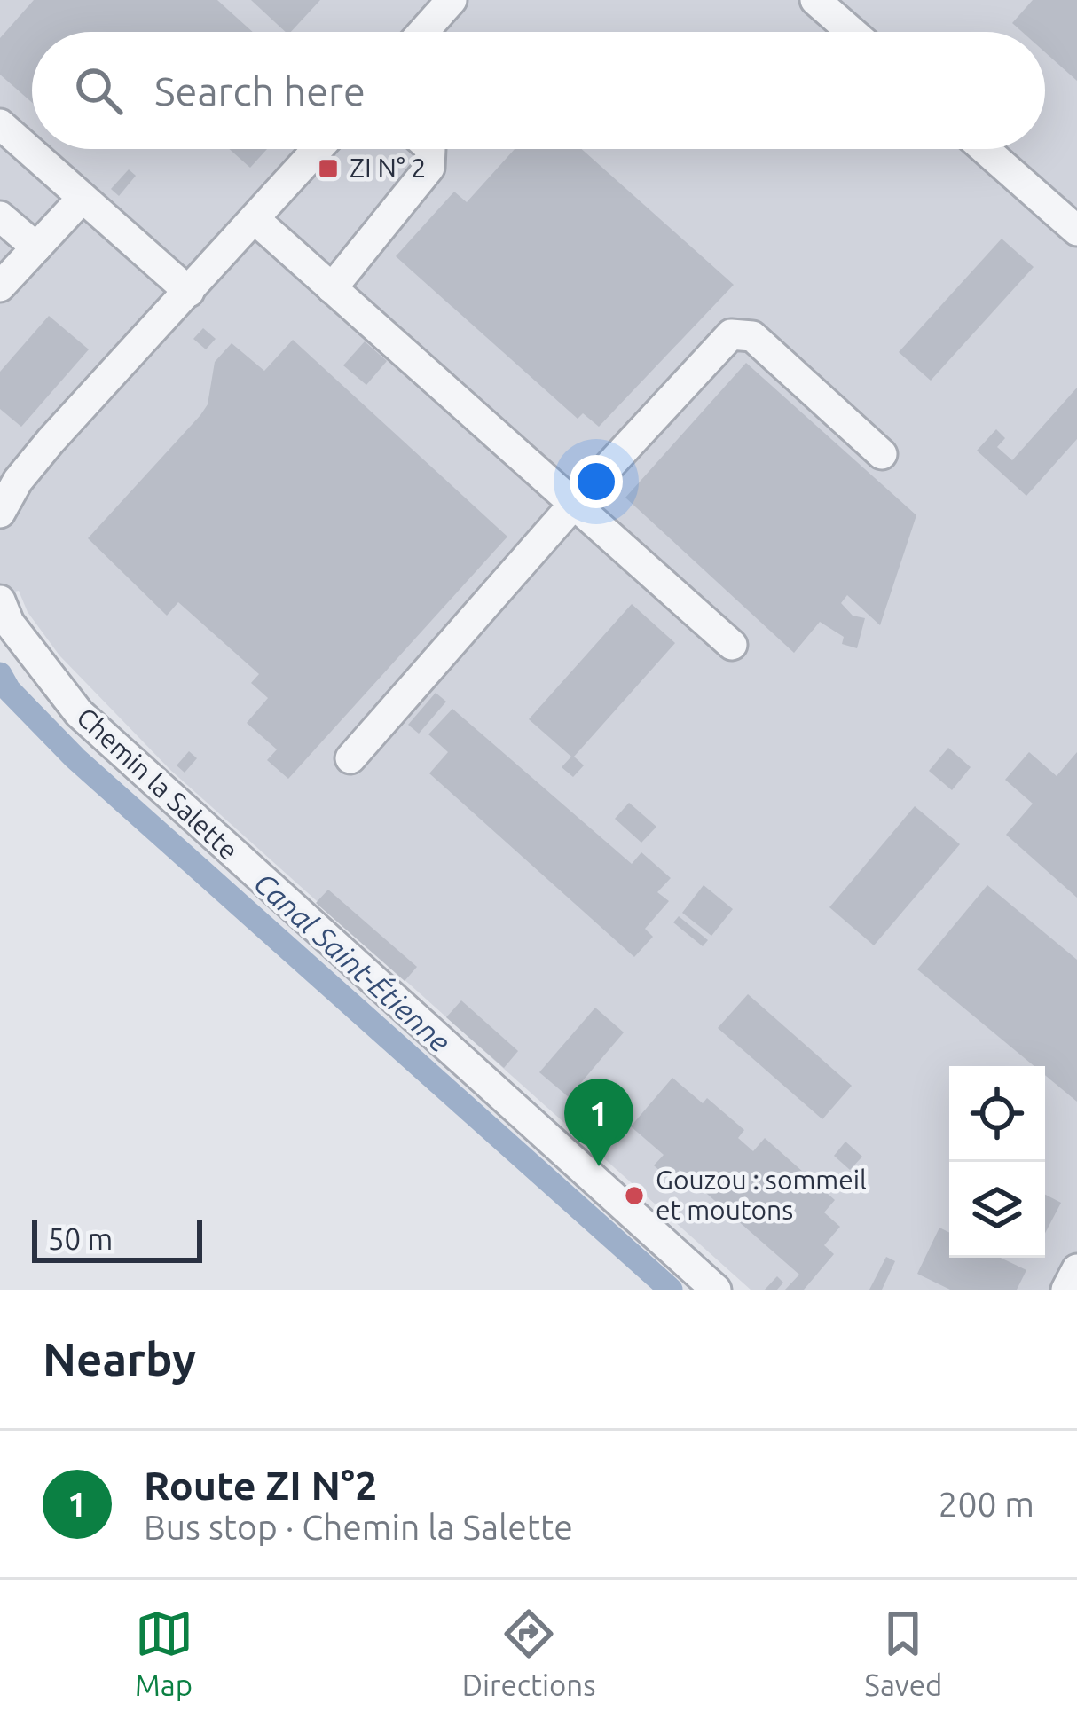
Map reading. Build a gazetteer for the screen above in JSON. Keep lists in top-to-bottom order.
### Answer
{
  "streets": {
    "street": ["Chemin la Salette"]
  },
  "water": ["Canal Saint-Étienne"],
  "places": {
    "transit": ["ZI N° 2"],
    "other": ["Gouzou : sommeil et moutons"]
  },
  "scale_bar": "50 m",
  "page": {
    "search": "Search here",
    "pins": "1",
    "scale": "50 m",
    "heading": "Nearby",
    "list": [
      {
        "mark": "1",
        "name": "Route ZI N°2",
        "note": "Bus stop · Chemin la Salette",
        "value": "200 m"
      }
    ],
    "nav": ["Map", "Directions", "Saved"]
  }
}
